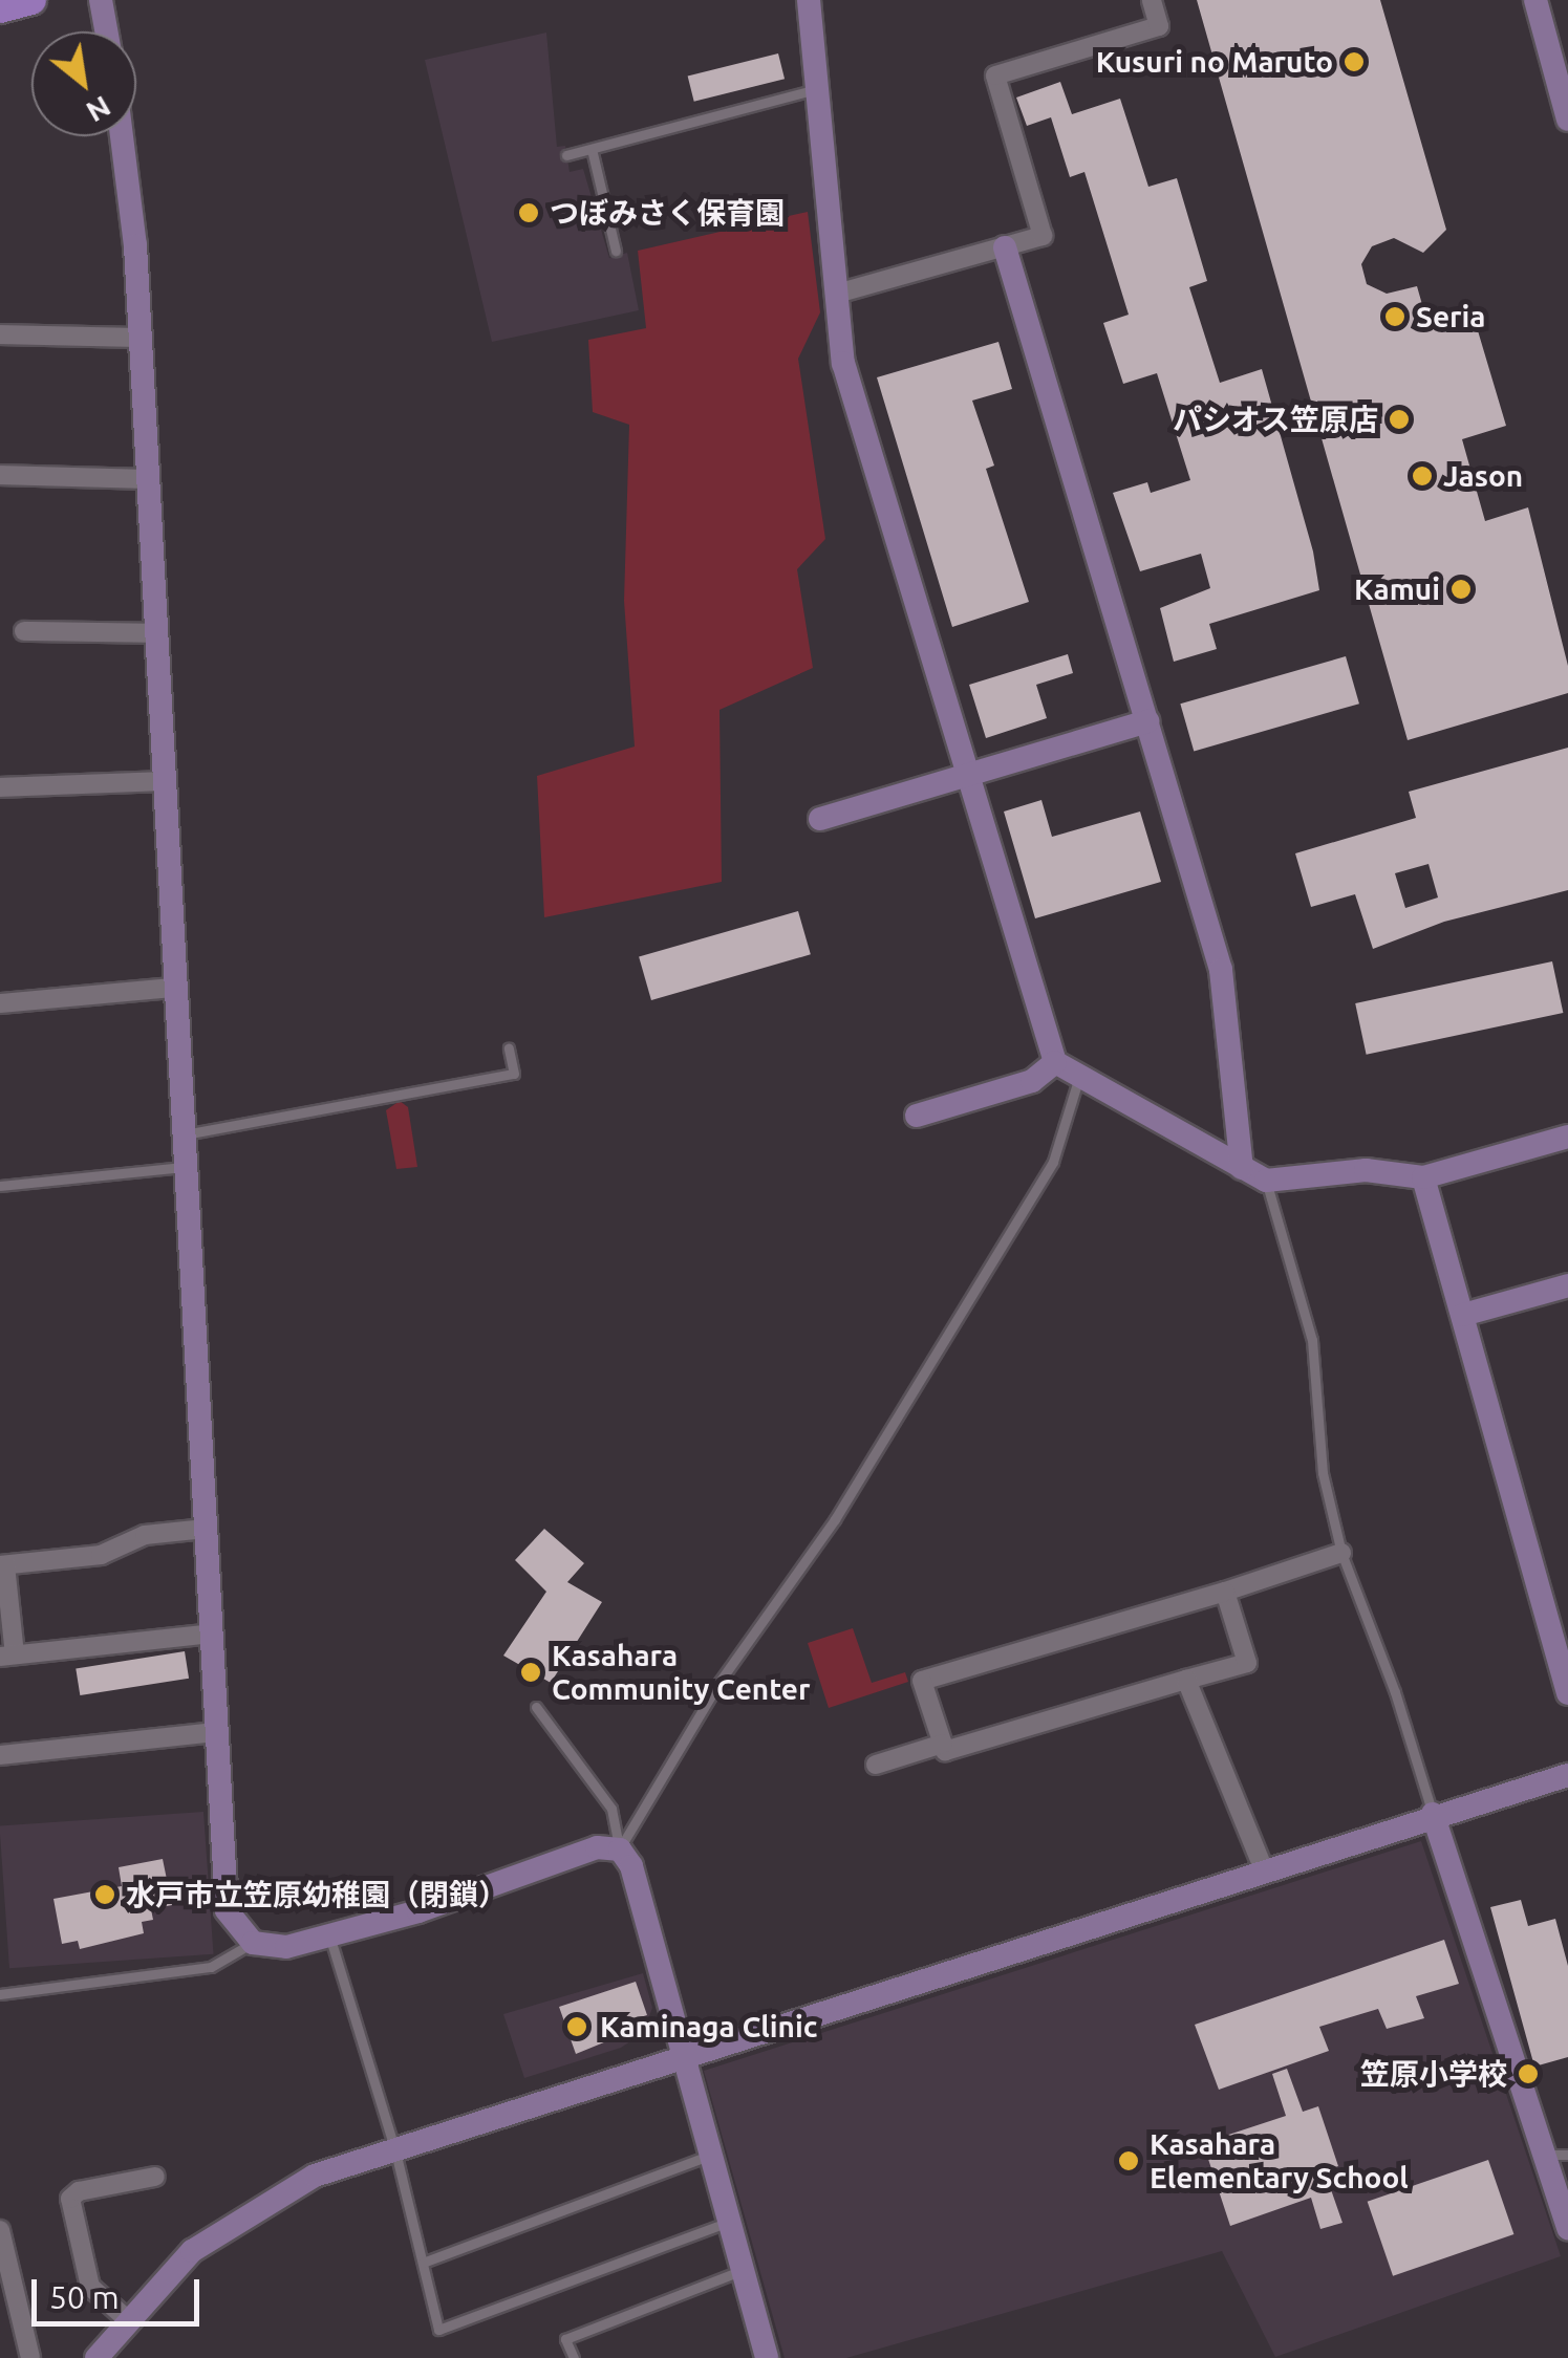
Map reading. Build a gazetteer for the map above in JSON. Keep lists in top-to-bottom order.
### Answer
{
  "places": [
    "Kusuri no Maruto",
    "つぼみさく保育園",
    "Seria",
    "パシオス笠原店",
    "Jason",
    "Kamui",
    "Kasahara Community Center",
    "水戸市立笠原幼稚園（閉鎖）",
    "Kaminaga Clinic",
    "笠原小学校",
    "Kasahara Elementary School"
  ],
  "scale_bar": "50 m",
  "north": "bottom right"
}
